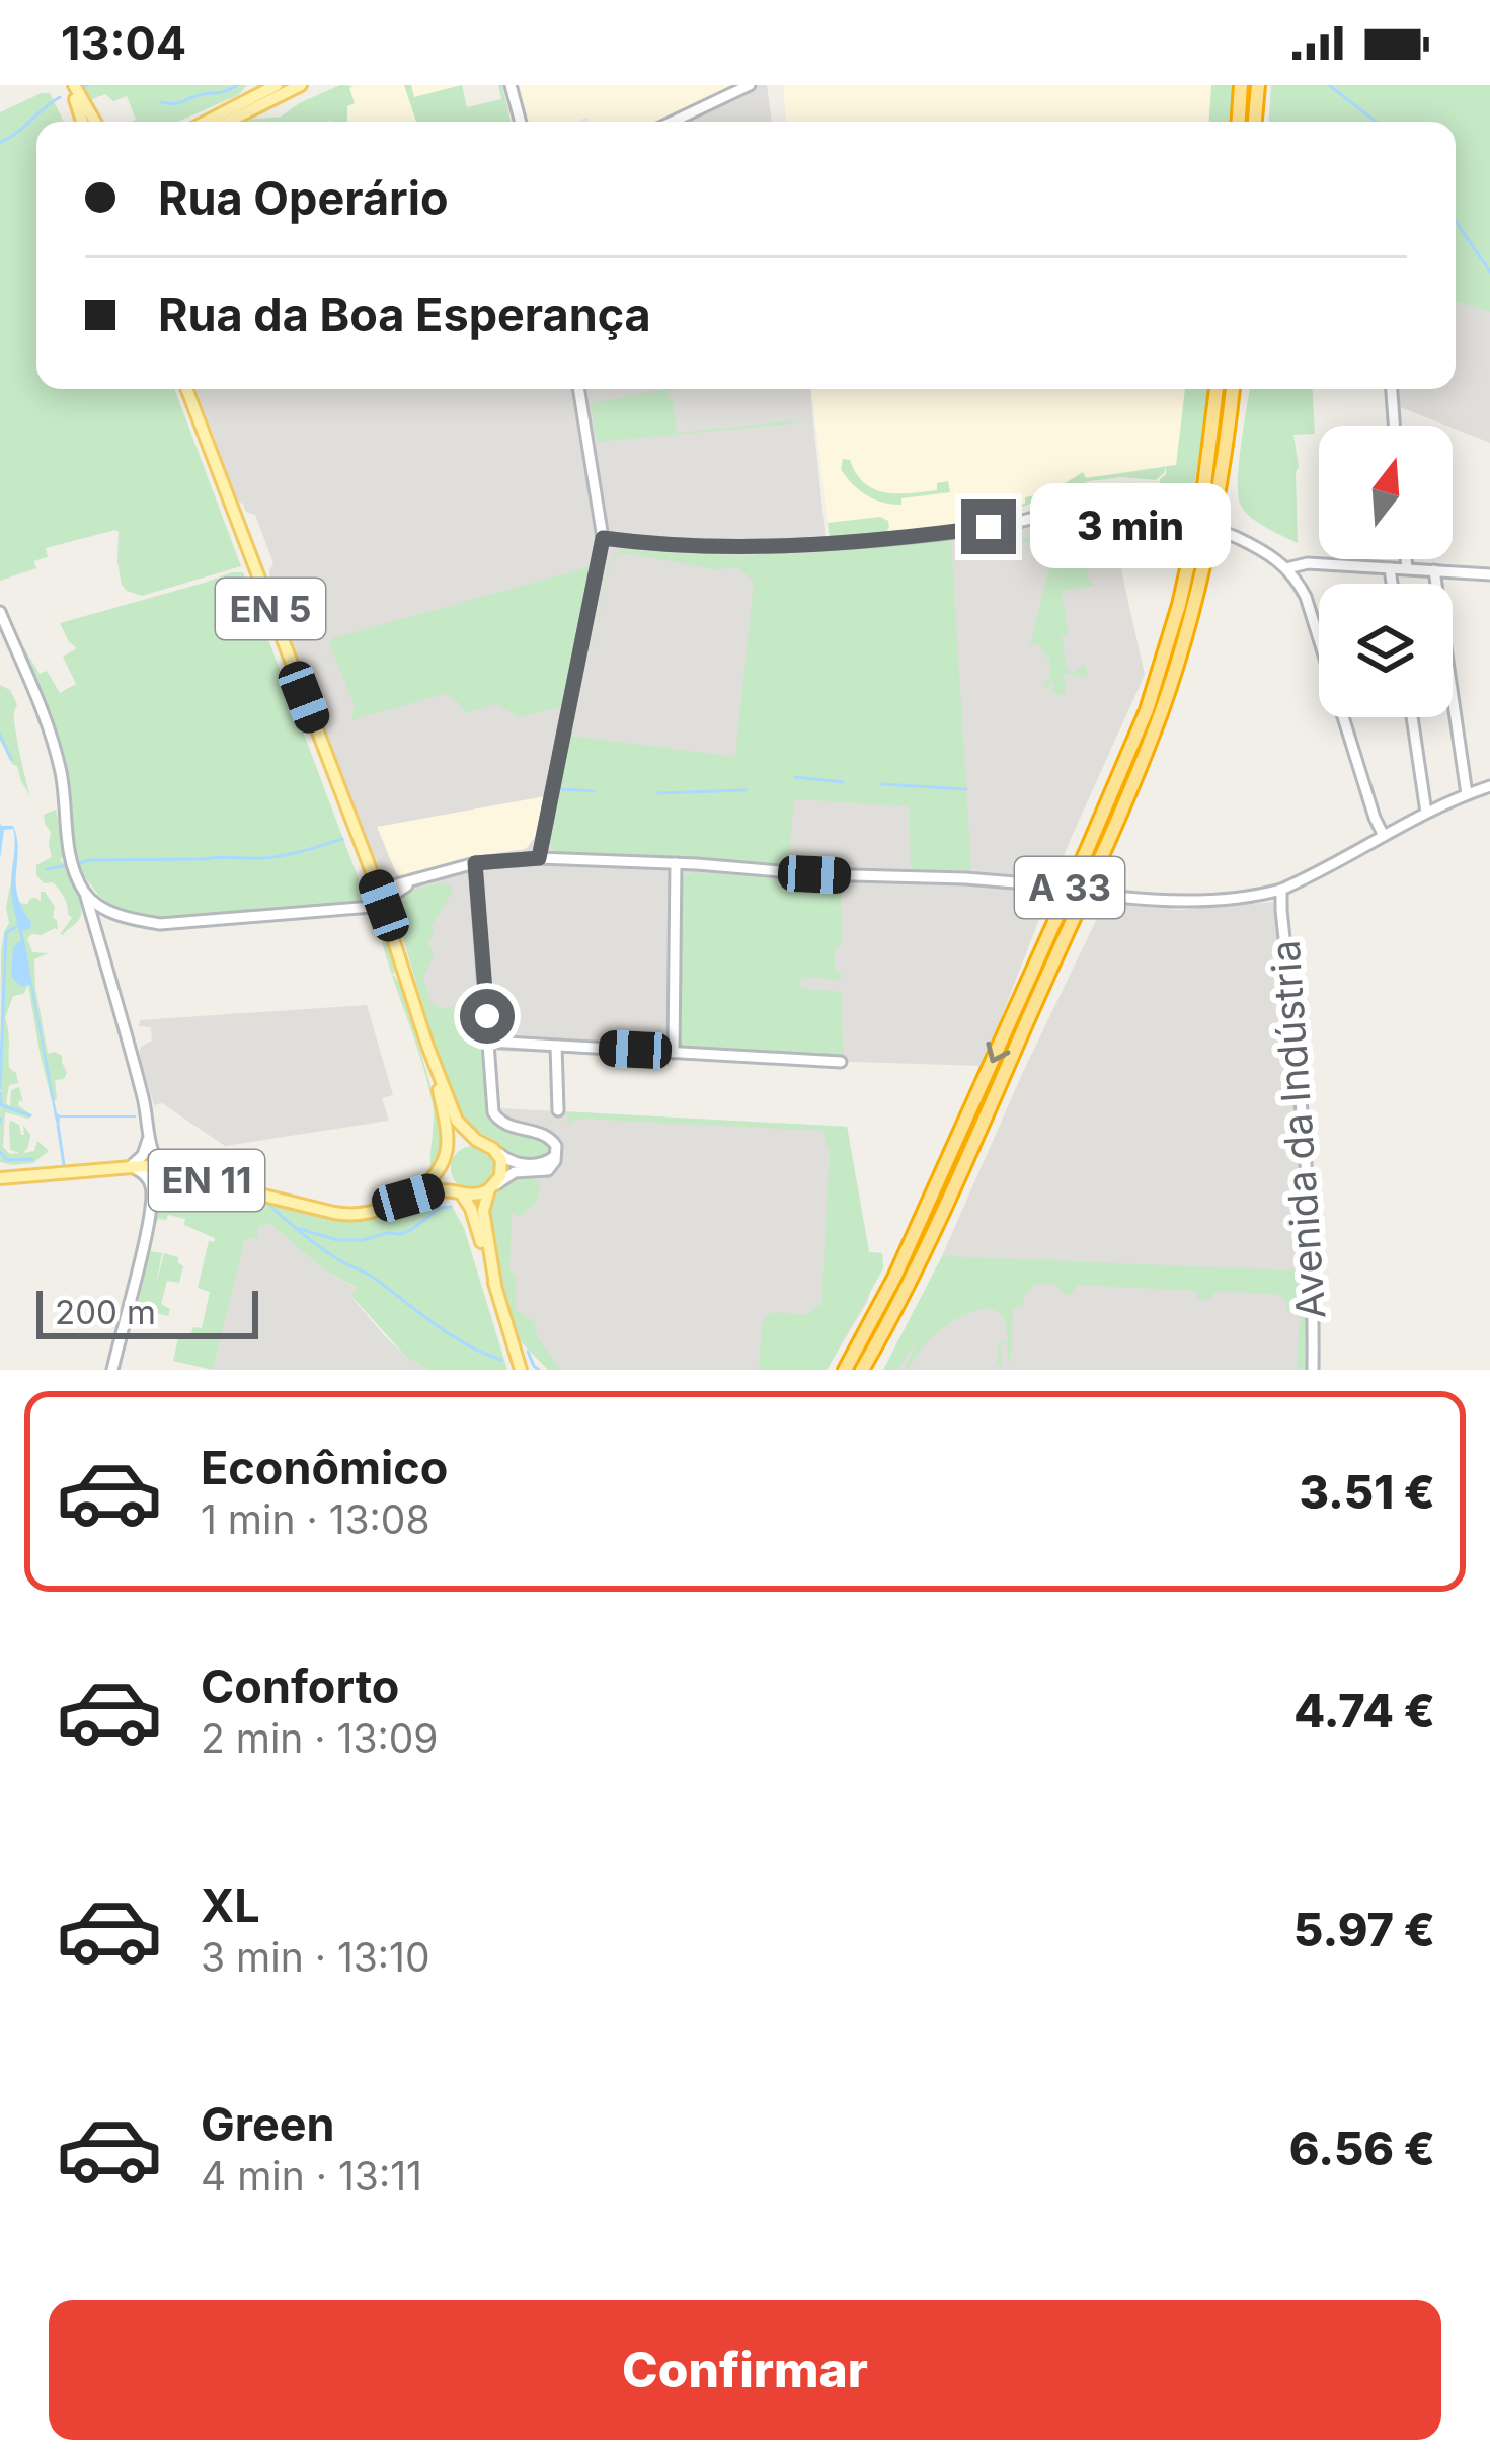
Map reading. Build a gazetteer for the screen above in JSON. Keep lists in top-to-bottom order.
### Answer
{
  "streets": {
    "highway": ["A 33"],
    "main road": ["EN 5", "EN 11"],
    "street": ["Avenida da Indústria"]
  },
  "crossings": [
    ["EN 5", "EN 11"]
  ],
  "scale_bar": "200 m",
  "north": "top",
  "page": {
    "status": "13:04",
    "banner": ["Rua Operário", "Rua da Boa Esperança"],
    "bubble": "3 min",
    "scale": "200 m",
    "list": [
      {
        "name": "Econômico",
        "note": "1 min · 13:08",
        "value": "3.51 €"
      },
      {
        "name": "Conforto",
        "note": "2 min · 13:09",
        "value": "4.74 €"
      },
      {
        "name": "XL",
        "note": "3 min · 13:10",
        "value": "5.97 €"
      },
      {
        "name": "Green",
        "note": "4 min · 13:11",
        "value": "6.56 €"
      }
    ],
    "buttons": "Confirmar"
  }
}
